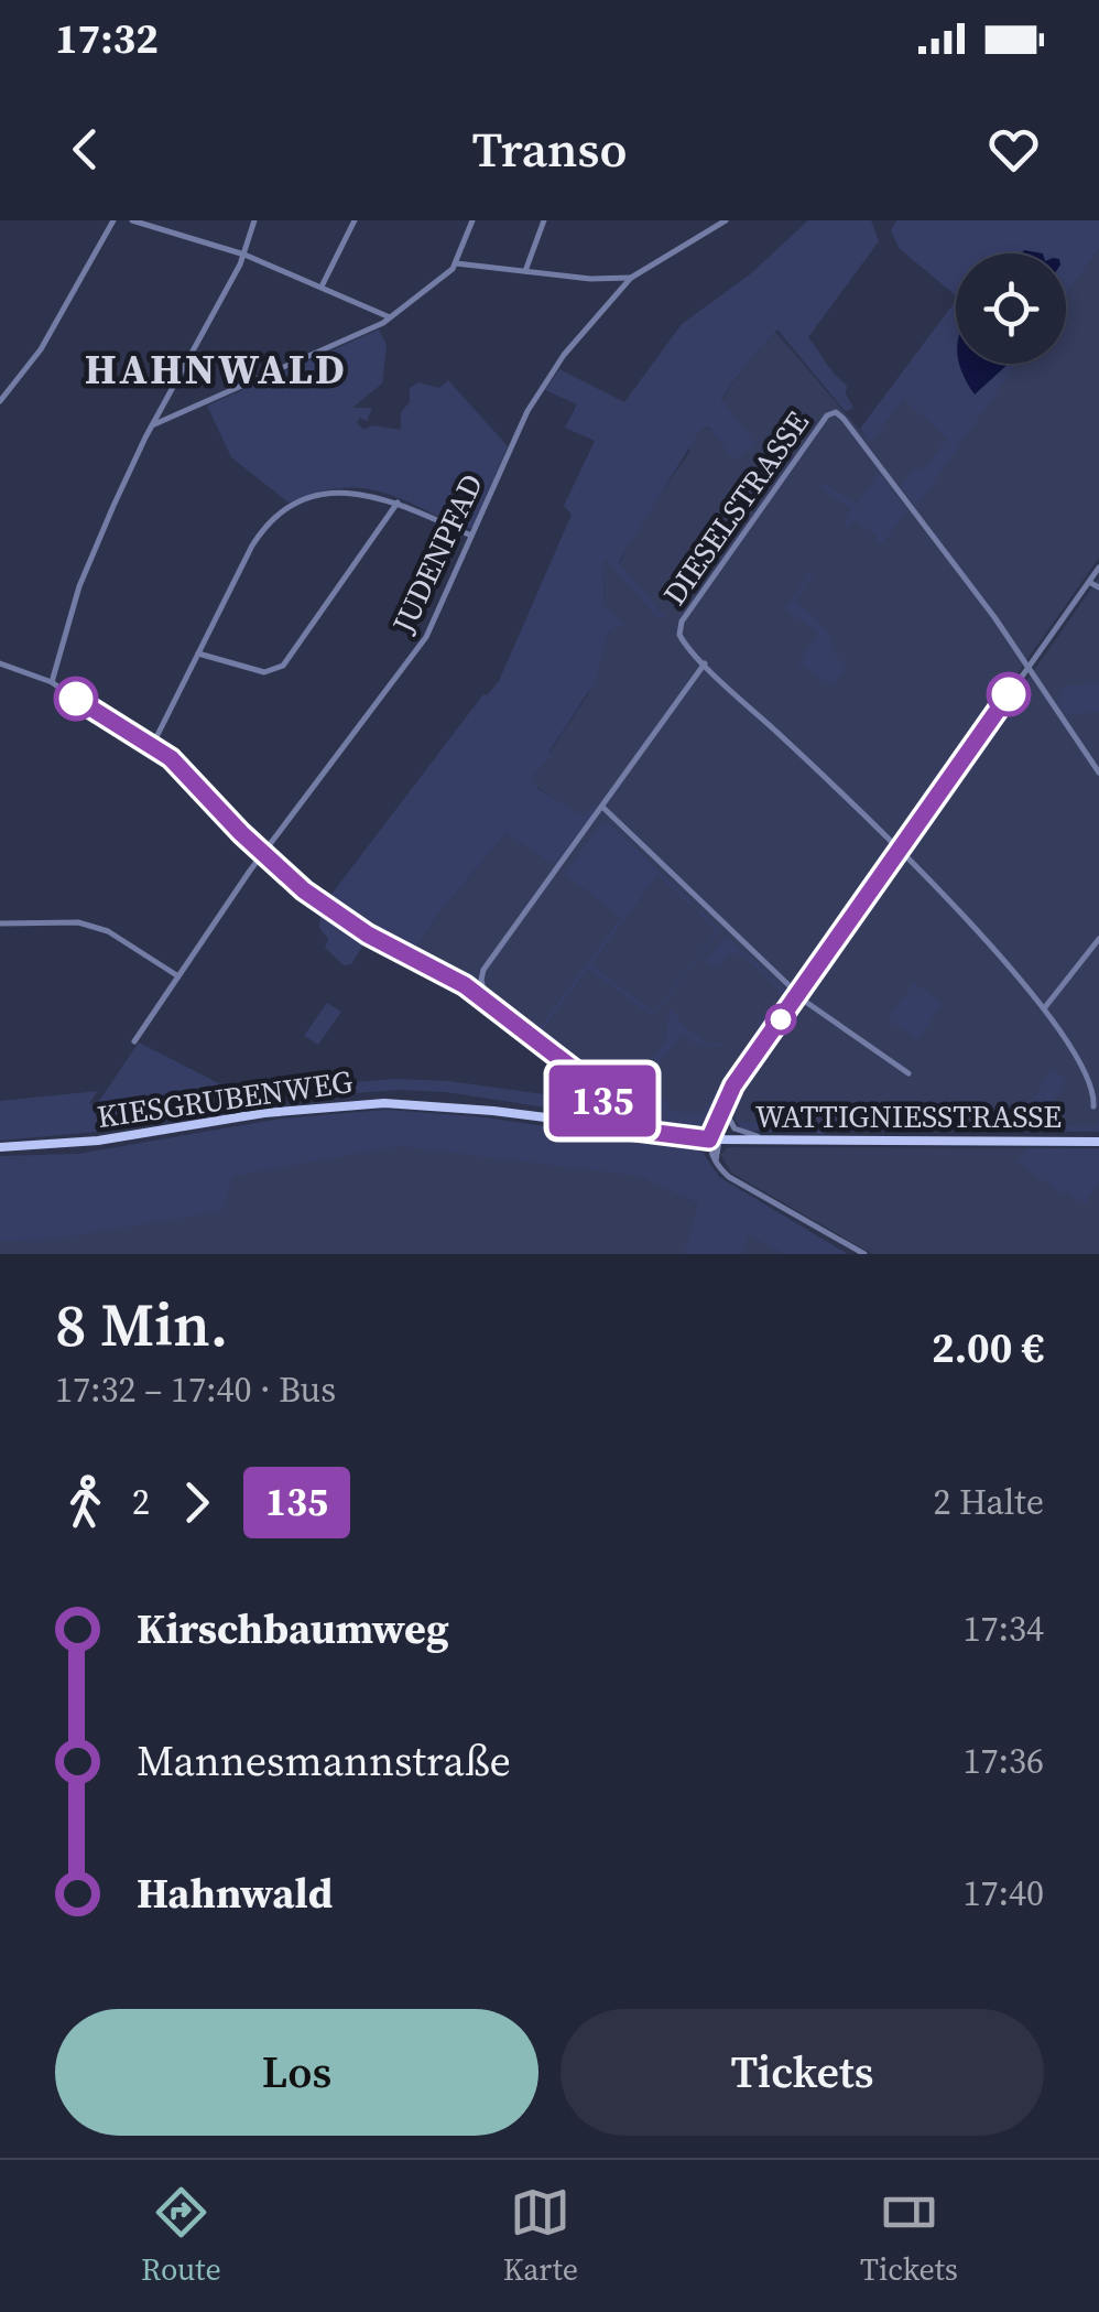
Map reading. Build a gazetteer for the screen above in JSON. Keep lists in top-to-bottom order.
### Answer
{
  "streets": {
    "main road": ["KIESGRUBENWEG", "WATTIGNIESSTRASSE"],
    "street": ["DIESELSTRASSE", "JUDENPFAD"]
  },
  "crossings": [
    ["KIESGRUBENWEG", "WATTIGNIESSTRASSE"]
  ],
  "districts": ["HAHNWALD"],
  "lines": ["bus line 135"],
  "page": {
    "status": "17:32",
    "header": "Transo",
    "on_map": "135",
    "heading": ["8 Min.", "17:32 – 17:40 · Bus", "2.00 €"],
    "legs": ["2", "135", "2 Halte"],
    "list": [
      {
        "name": "Kirschbaumweg",
        "value": "17:34"
      },
      {
        "name": "Mannesmannstraße",
        "value": "17:36"
      },
      {
        "name": "Hahnwald",
        "value": "17:40"
      }
    ],
    "buttons": ["Los", "Tickets"],
    "tabs": ["Route", "Karte", "Tickets"]
  }
}
